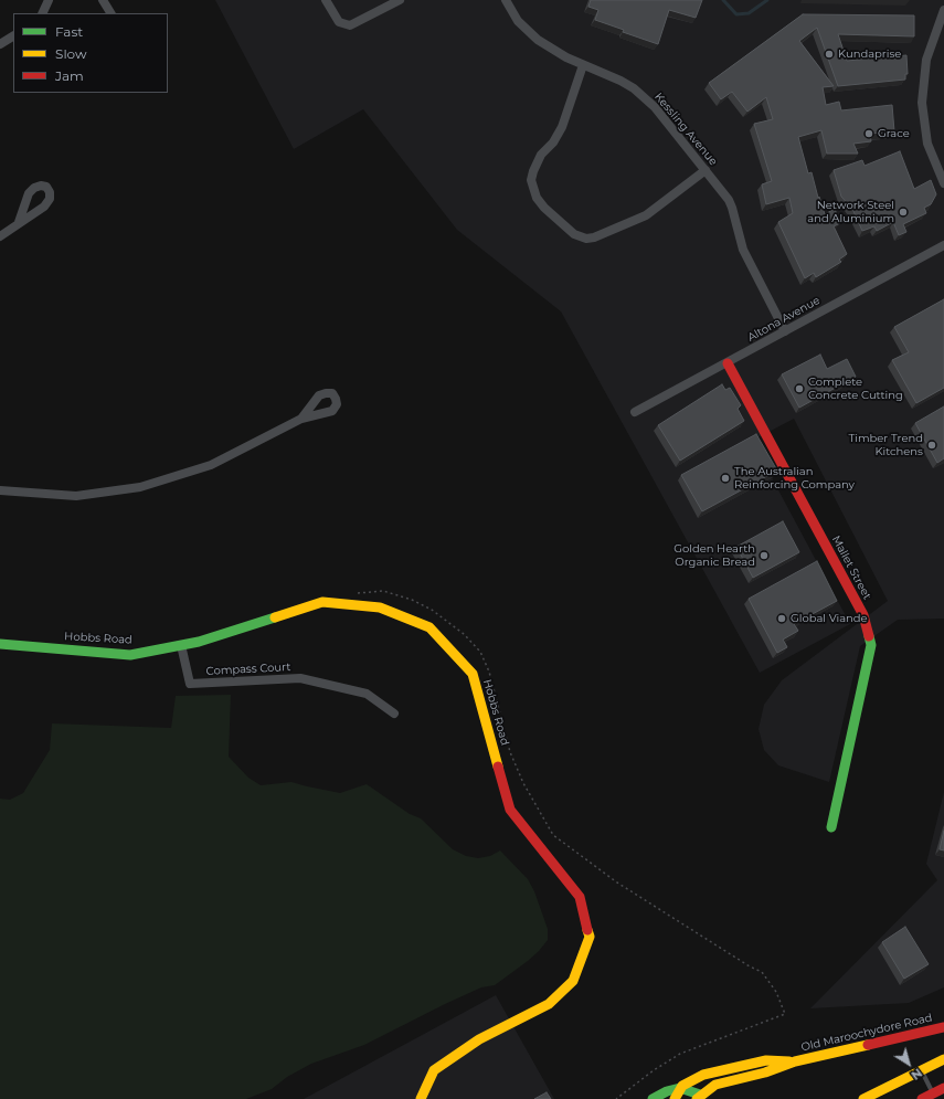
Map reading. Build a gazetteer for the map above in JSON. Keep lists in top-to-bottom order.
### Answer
{
  "streets": {
    "main road": ["Mallet Street", "Hobbs Road", "Old Maroochydore Road"],
    "street": ["Kessling Avenue", "Altona Avenue", "Compass Court"]
  },
  "crossings": [
    ["Kessling Avenue", "Altona Avenue"],
    ["Altona Avenue", "Mallet Street"],
    ["Hobbs Road", "Compass Court"]
  ],
  "places": [
    "Kundaprise",
    "Grace",
    "Network Steel and Aluminium",
    "Complete Concrete Cutting",
    "Timber Trend Kitchens",
    "The Australian Reinforcing Company",
    "Golden Hearth Organic Bread",
    "Global Viande"
  ],
  "legend": ["Fast", "Slow", "Jam"],
  "north": "bottom right"
}
